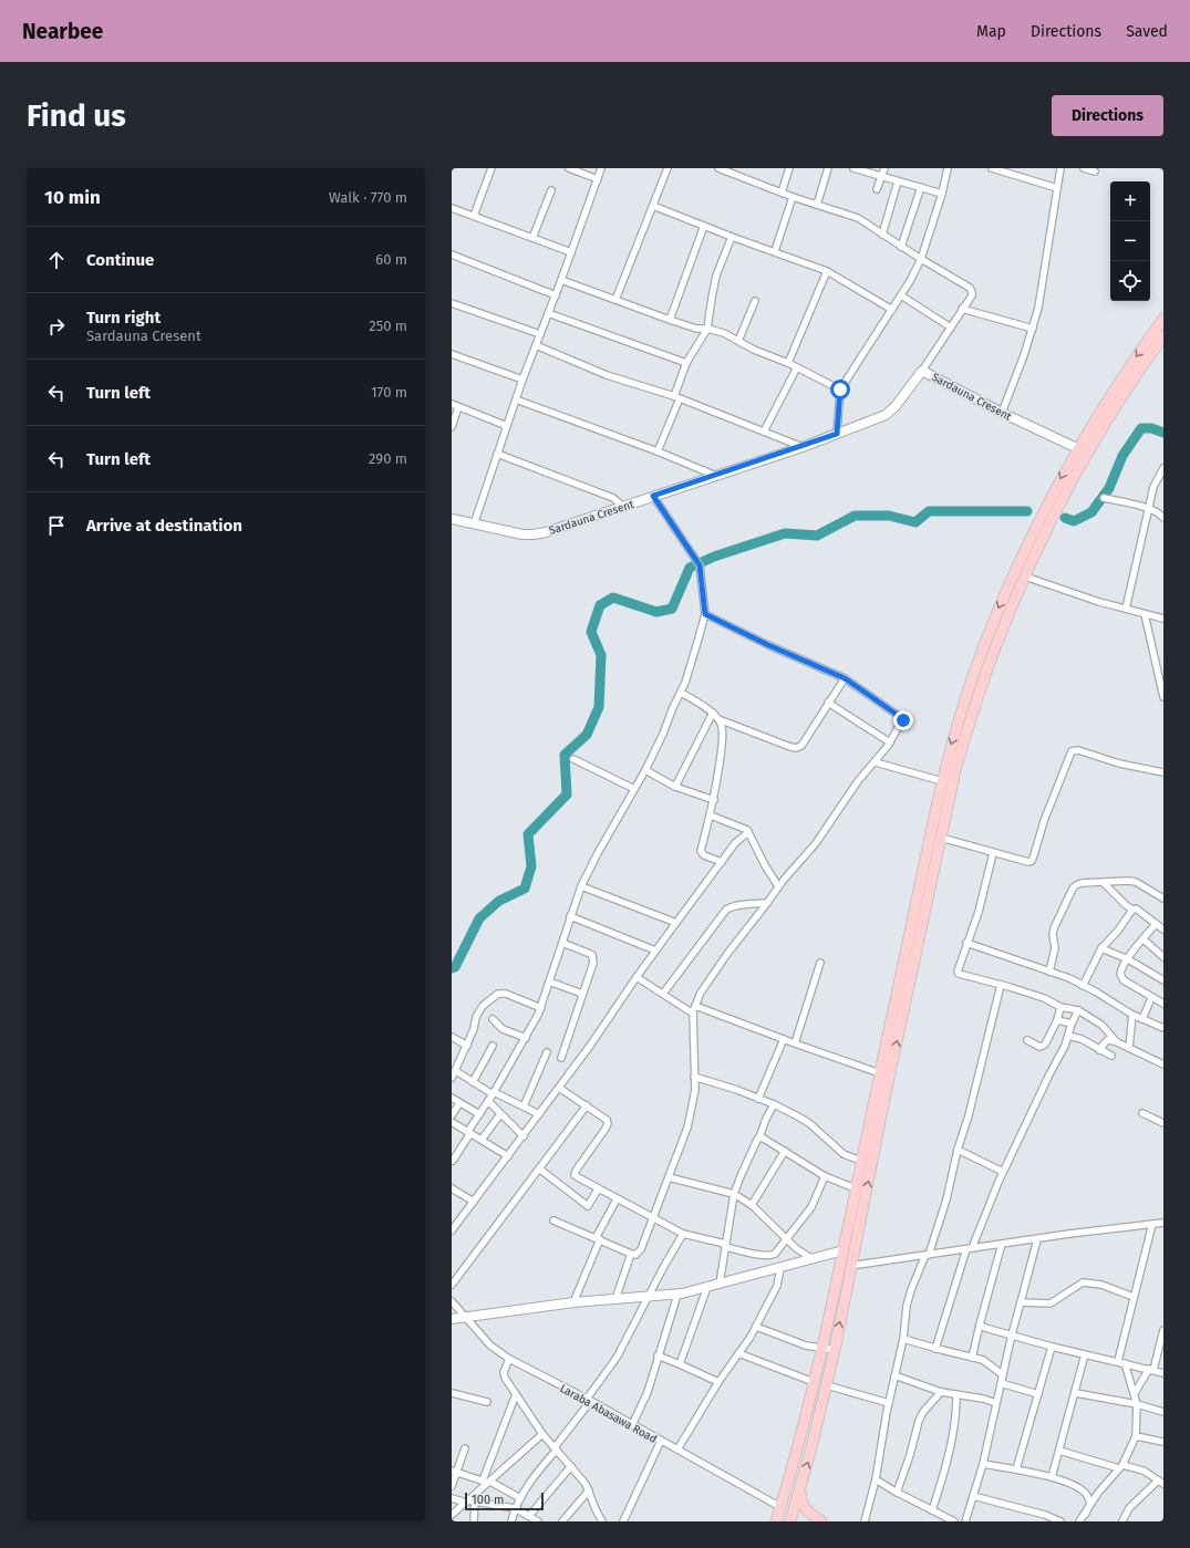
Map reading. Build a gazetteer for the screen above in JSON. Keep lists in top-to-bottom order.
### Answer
{
  "streets": {
    "street": ["Sardauna Cresent", "Laraba Abasawa Road"]
  },
  "scale_bar": "100 m",
  "page": {
    "header": "Nearbee",
    "nav": ["Map", "Directions", "Saved"],
    "buttons": "Directions",
    "title": "Find us",
    "heading": ["10 min", "Walk · 770 m"],
    "map_buttons": ["+", "−"],
    "list": [
      ["Continue", "60 m"],
      ["Turn right", "Sardauna Cresent", "250 m"],
      ["Turn left", "170 m"],
      ["Turn left", "290 m"],
      "Arrive at destination"
    ],
    "scale": "100 m"
  }
}
